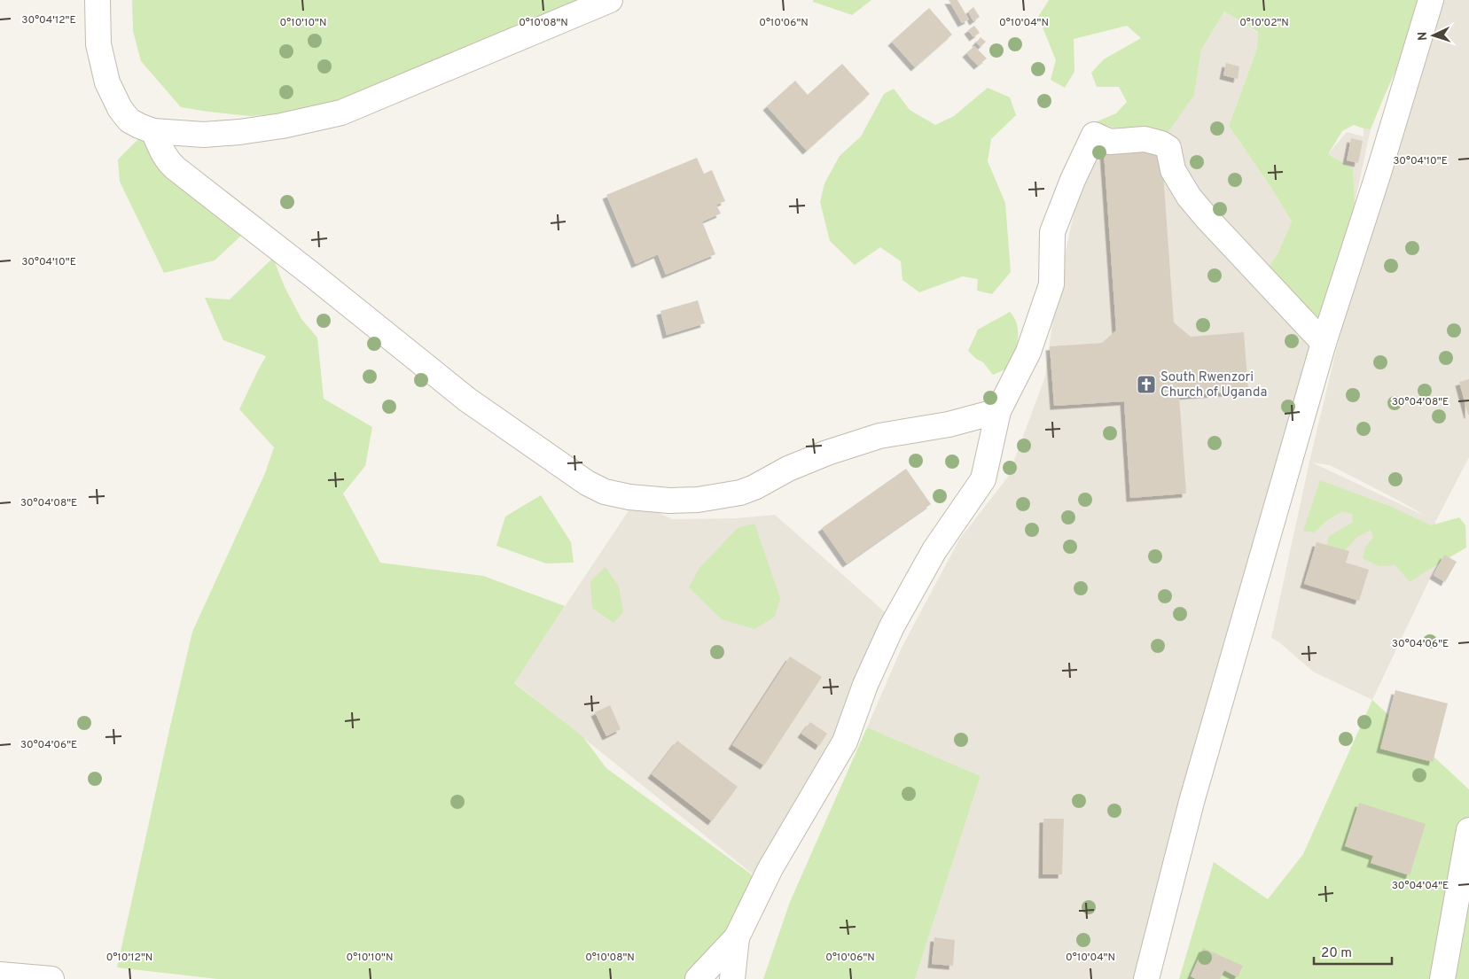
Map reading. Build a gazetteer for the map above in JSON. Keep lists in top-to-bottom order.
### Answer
{
  "places": {
    "church": ["South Rwenzori Church of Uganda"]
  },
  "scale_bar": "20 m",
  "north": "left",
  "coordinates": [
    "30°04'12\"E",
    "0°10'10\"N",
    "0°10'08\"N",
    "0°10'06\"N",
    "0°10'04\"N",
    "0°10'02\"N",
    "30°04'10\"E",
    "30°04'08\"E",
    "30°04'06\"E",
    "30°04'04\"E",
    "0°10'12\"N"
  ]
}
